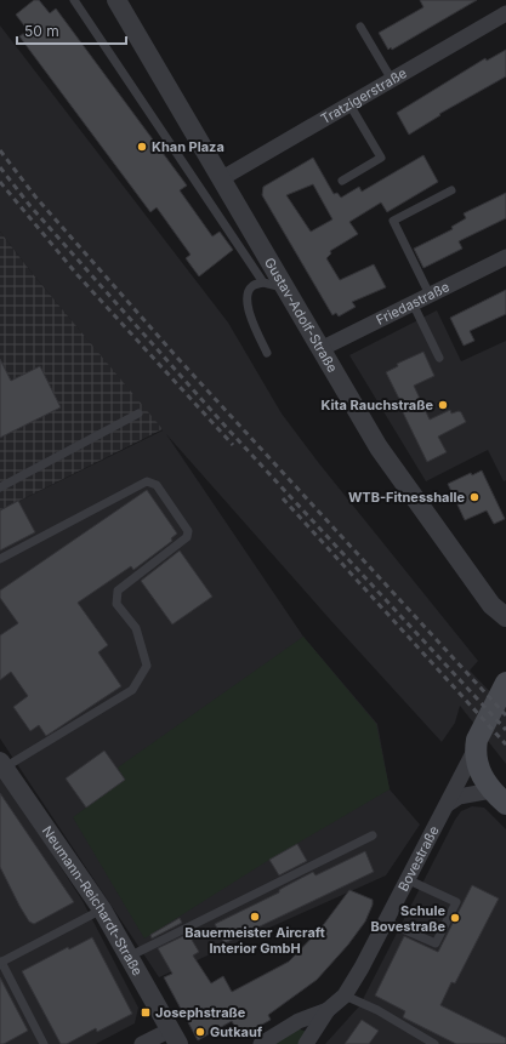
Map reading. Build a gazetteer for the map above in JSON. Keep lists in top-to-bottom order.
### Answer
{
  "streets": {
    "main road": ["Bovestraße"],
    "street": [
      "Tratzigerstraße",
      "Friedastraße",
      "Gustav-Adolf-Straße",
      "Neumann-Reichardt-Straße"
    ]
  },
  "crossings": [
    ["Tratzigerstraße", "Gustav-Adolf-Straße"],
    ["Friedastraße", "Gustav-Adolf-Straße"]
  ],
  "places": {
    "other": [
      "Khan Plaza",
      "Kita Rauchstraße",
      "WTB-Fitnesshalle",
      "Bauermeister Aircraft Interior GmbH",
      "Schule Bovestraße",
      "Gutkauf"
    ],
    "transit": ["Josephstraße"]
  },
  "scale_bar": "50 m"
}
